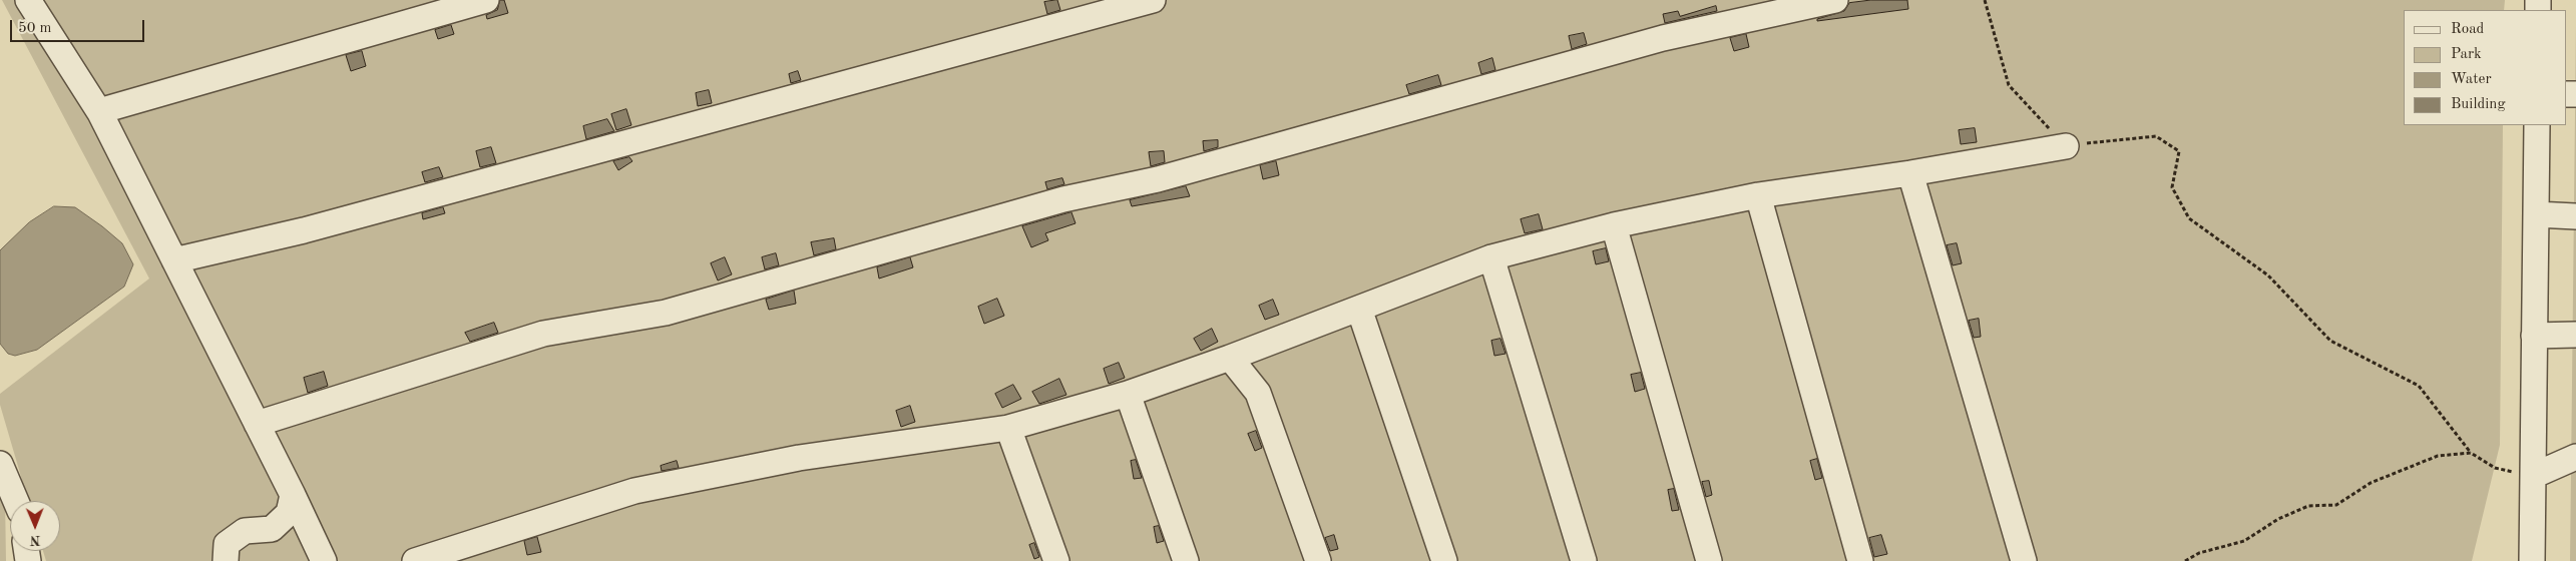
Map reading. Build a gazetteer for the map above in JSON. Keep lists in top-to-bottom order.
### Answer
{
  "legend": [
    "Road",
    "Park",
    "Water",
    "Building"
  ],
  "scale_bar": "50 m",
  "north": "bottom"
}
